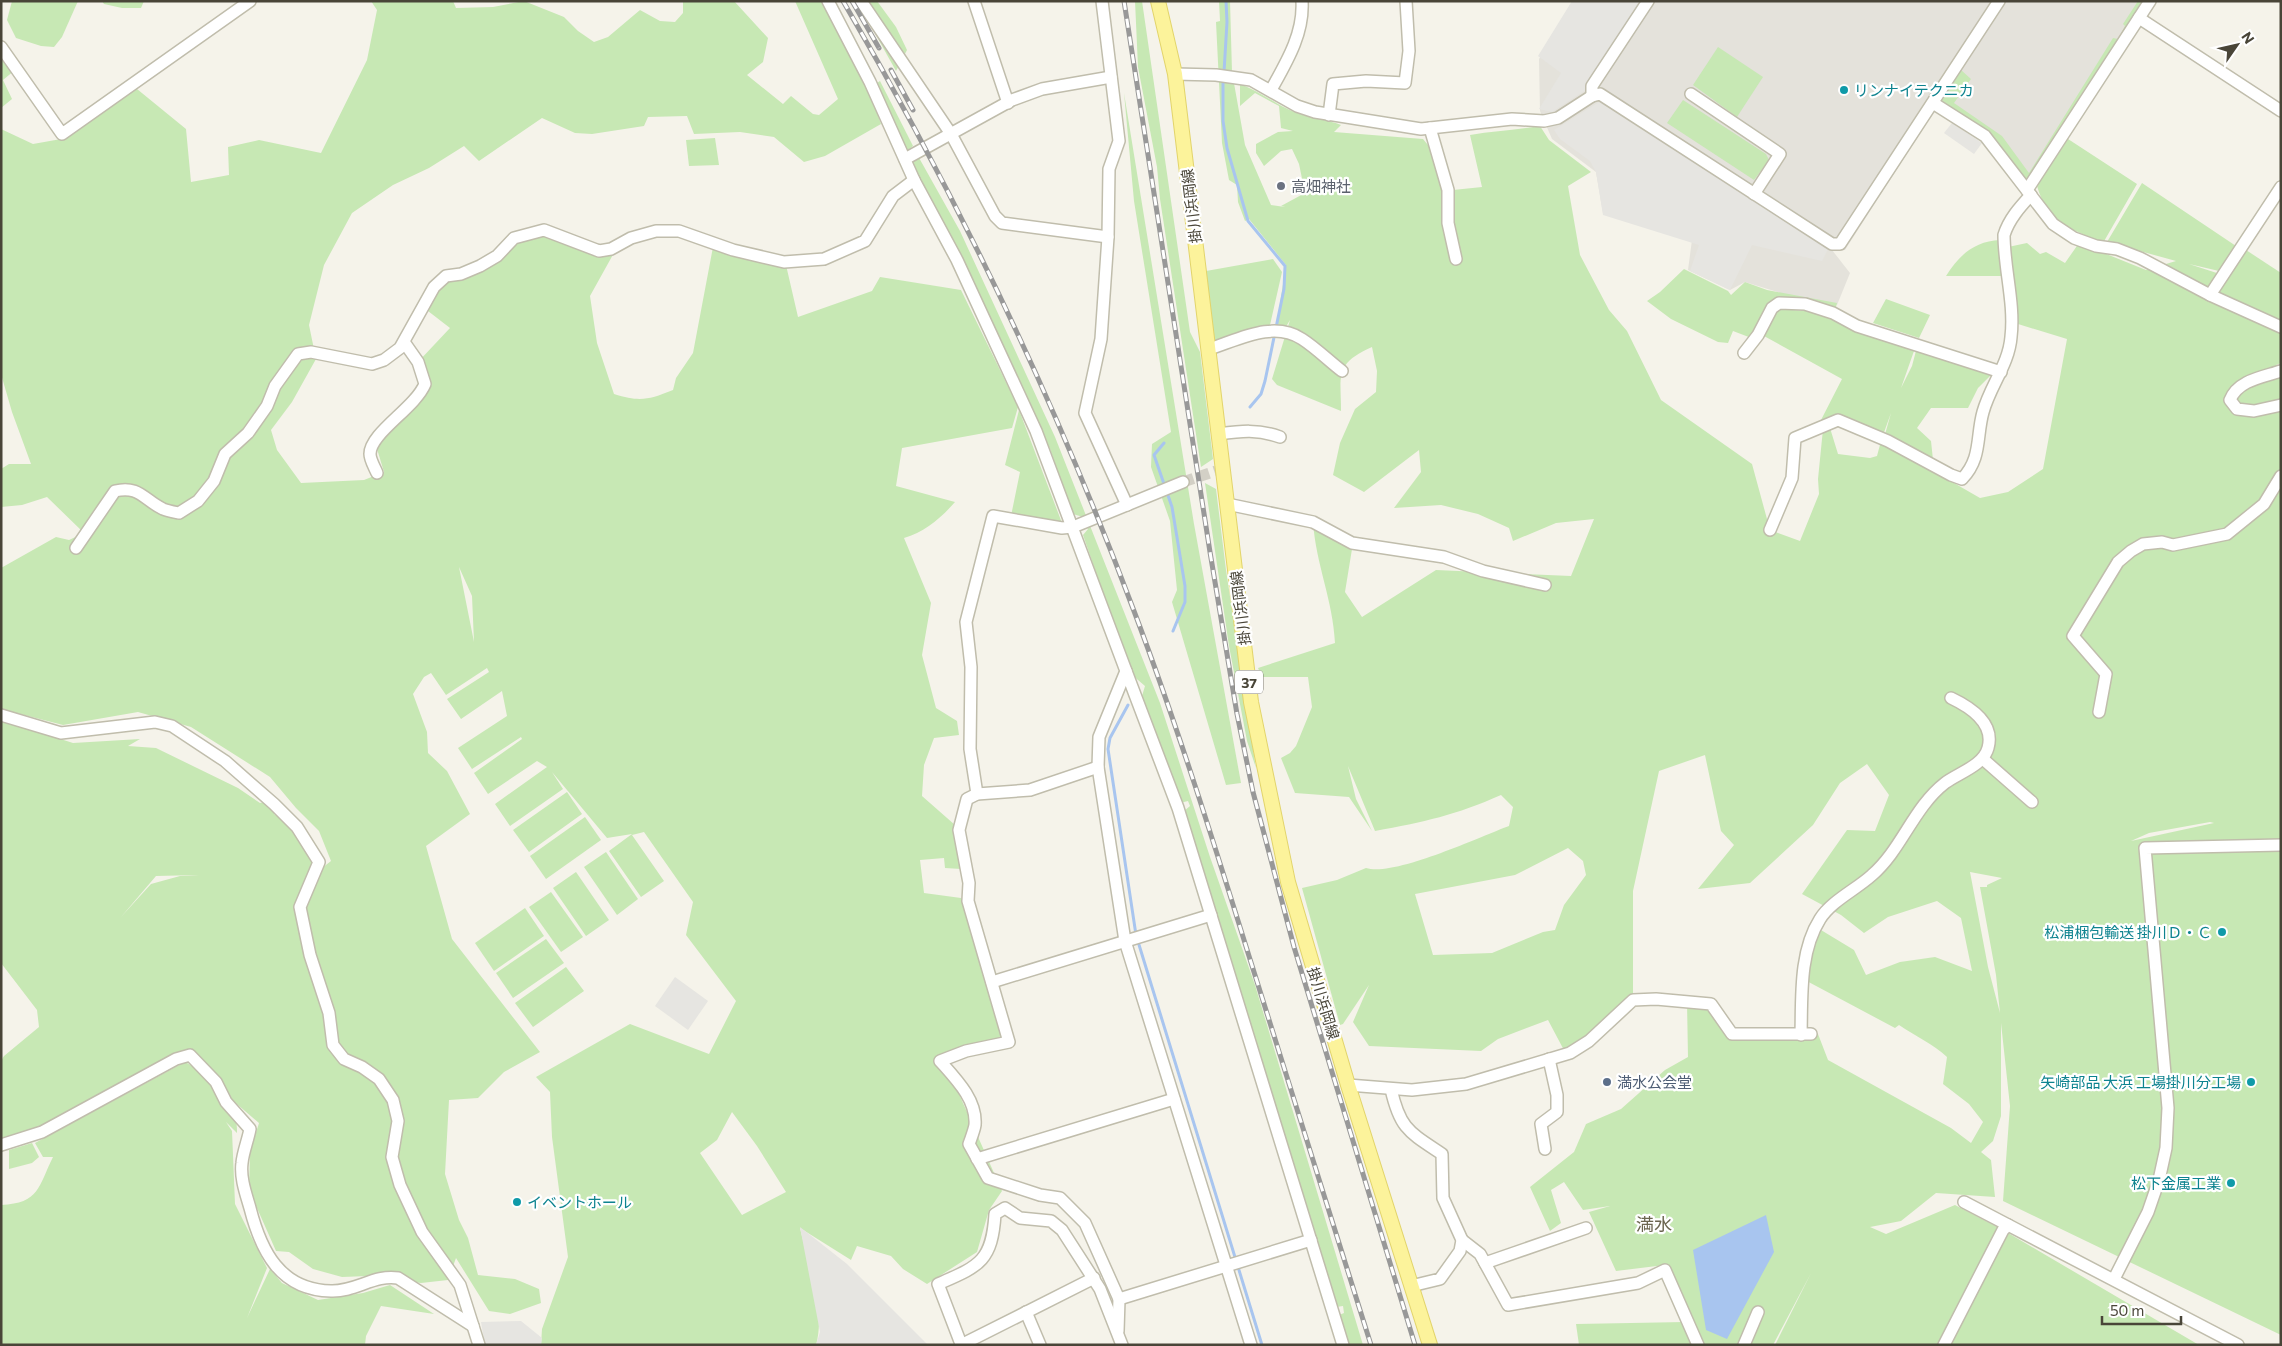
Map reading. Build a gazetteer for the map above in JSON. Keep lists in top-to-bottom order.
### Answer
{
  "streets": {
    "main road": ["掛川浜岡線", "37"]
  },
  "districts": ["満水"],
  "places": [
    "リンナイテクニカ",
    "高畑神社",
    "松浦梱包輸送 掛川Ｄ・Ｃ",
    "満水公会堂",
    "矢崎部品 大浜 工場掛川分工場",
    "松下金属工業",
    "イベントホール"
  ],
  "scale_bar": "50 m",
  "north": "top right"
}
